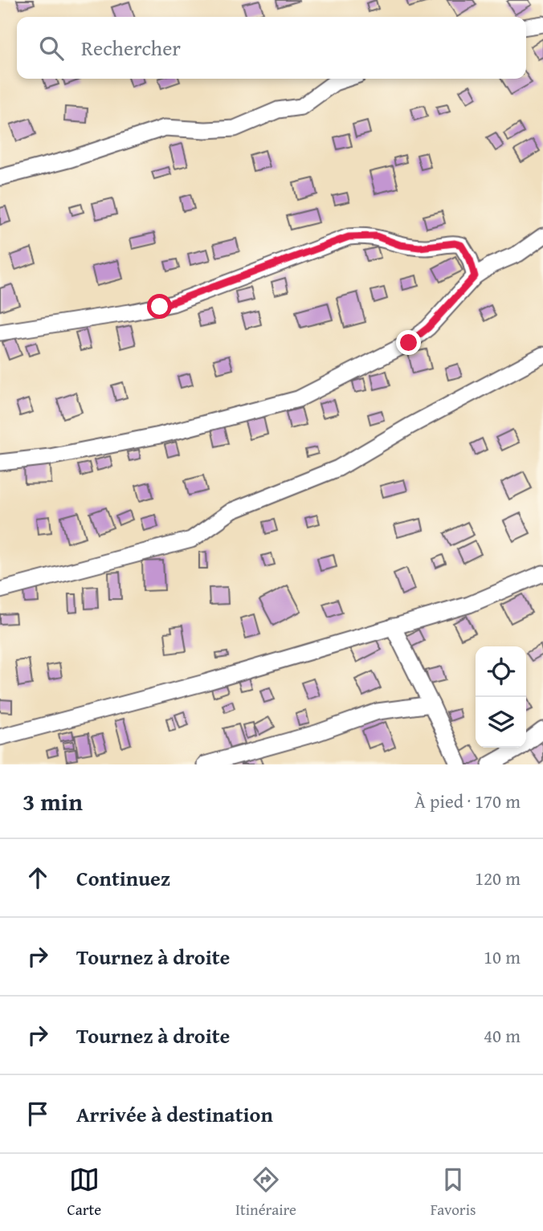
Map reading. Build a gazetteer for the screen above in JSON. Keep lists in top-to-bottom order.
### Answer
{
  "page": {
    "search": "Rechercher",
    "heading": ["3 min", "À pied · 170 m"],
    "list": [
      ["Continuez", "120 m"],
      ["Tournez à droite", "10 m"],
      ["Tournez à droite", "40 m"],
      "Arrivée à destination"
    ],
    "nav": ["Carte", "Itinéraire", "Favoris"]
  }
}
